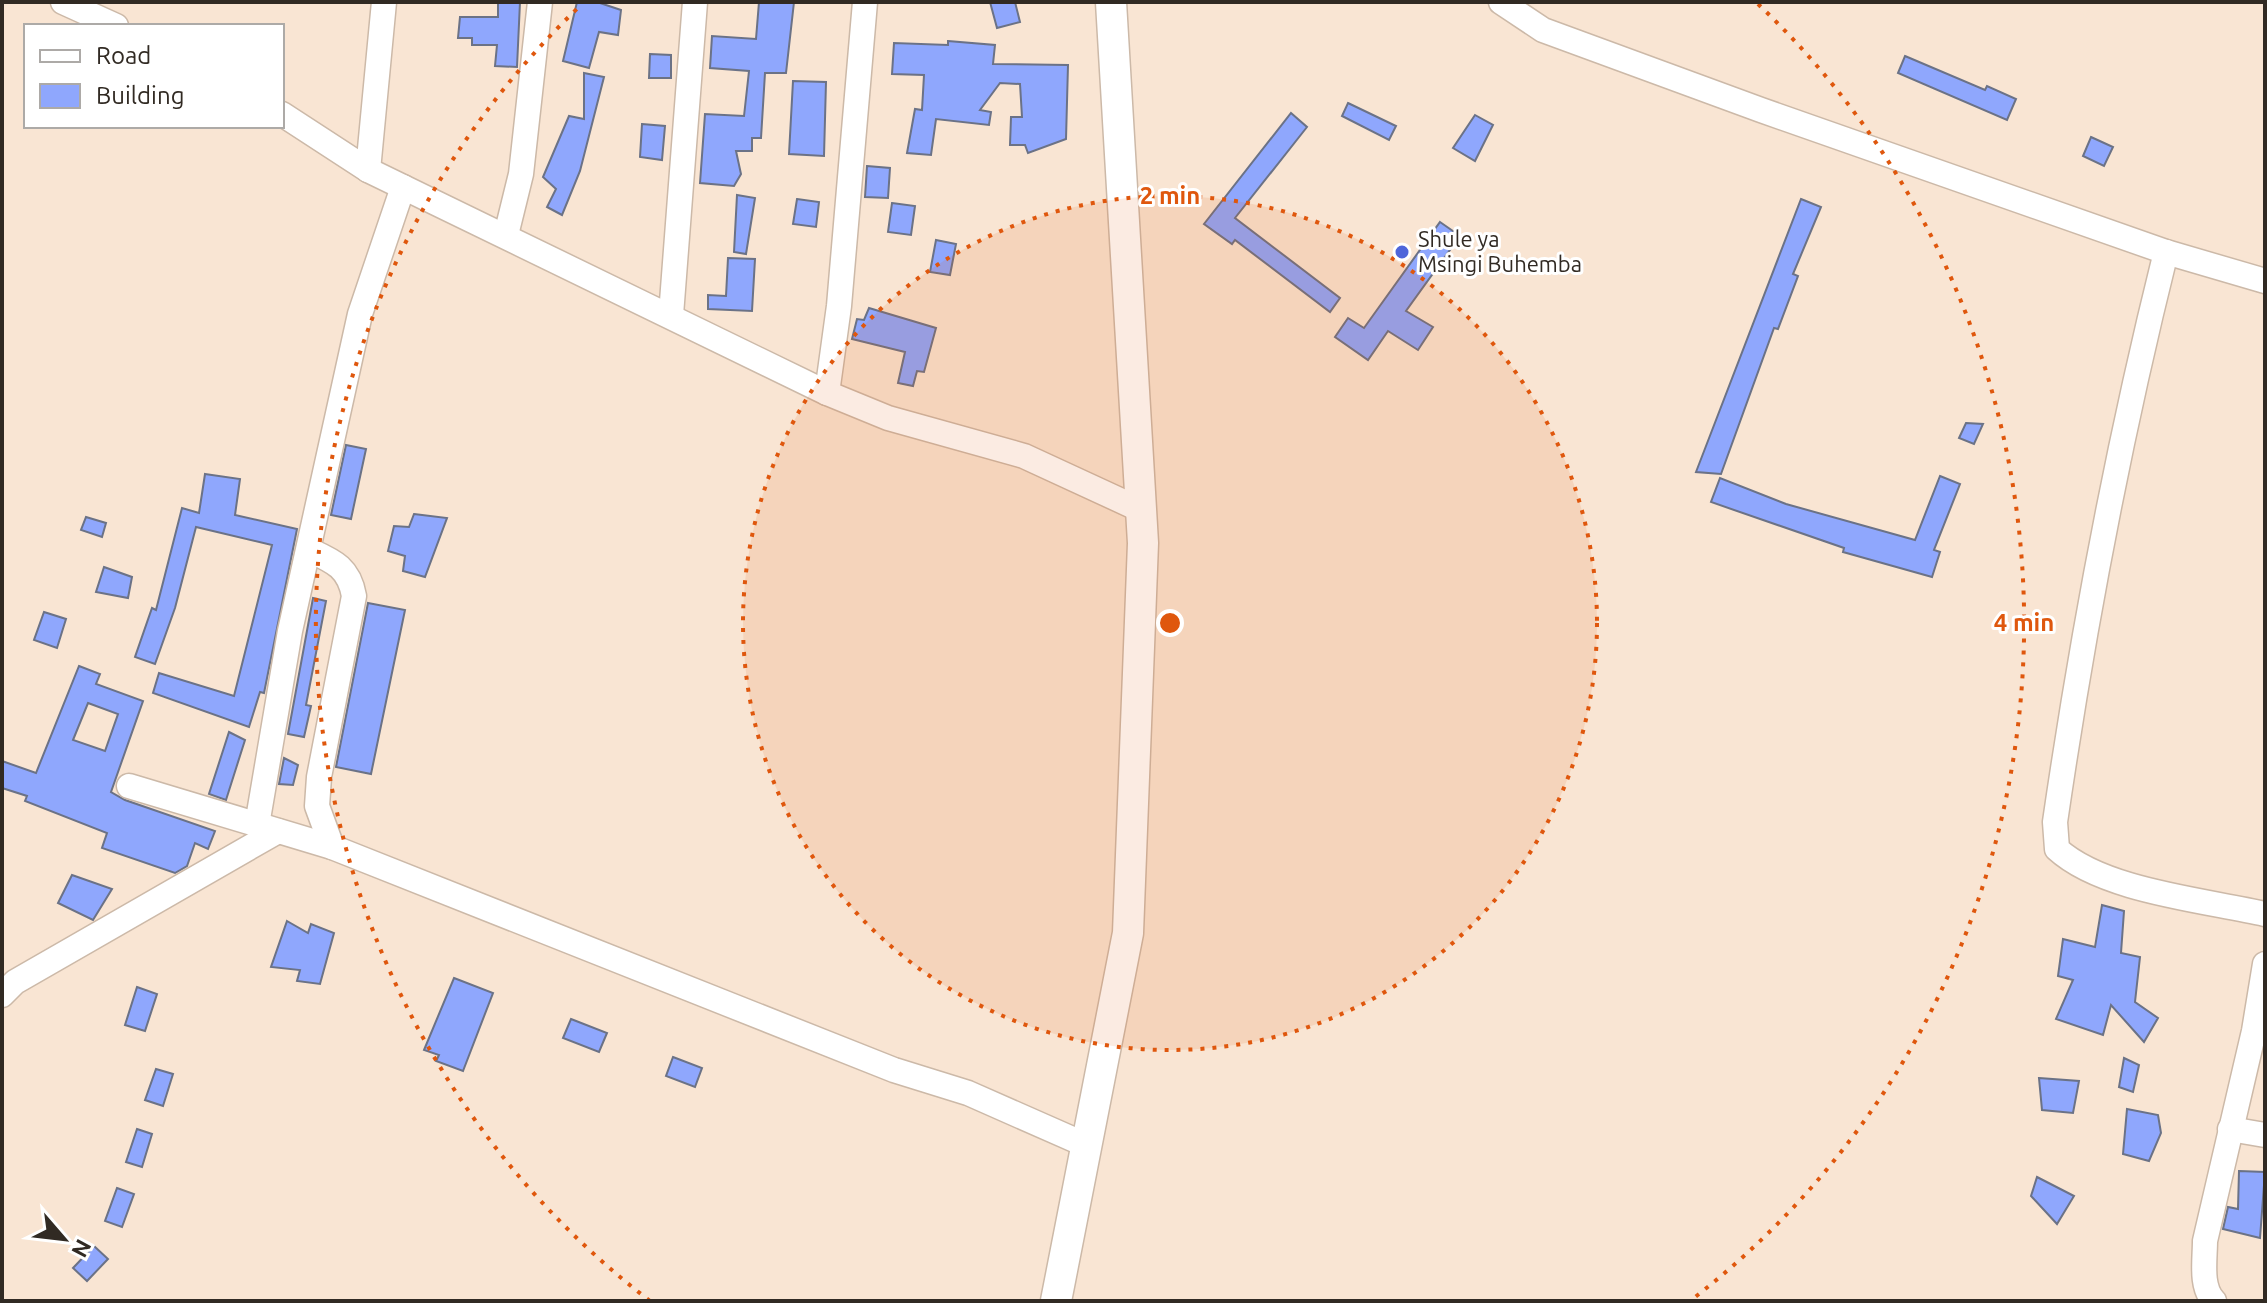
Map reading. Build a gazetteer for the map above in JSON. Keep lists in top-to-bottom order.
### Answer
{
  "places": ["Shule ya Msingi Buhemba"],
  "legend": ["Road", "Building"],
  "north": "bottom right",
  "rings": ["2 min", "4 min"]
}
